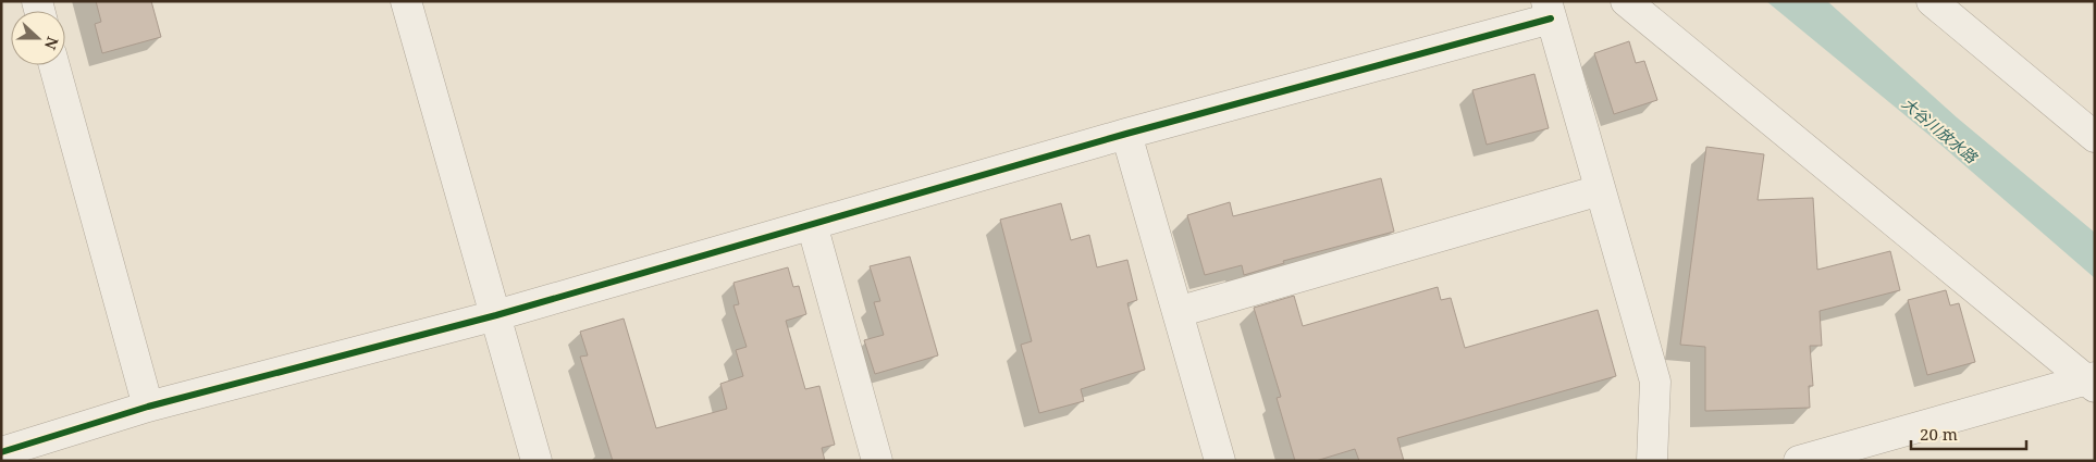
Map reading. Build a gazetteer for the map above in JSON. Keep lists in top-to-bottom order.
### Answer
{
  "water": ["大谷川放水路"],
  "scale_bar": "20 m",
  "north": "right"
}
